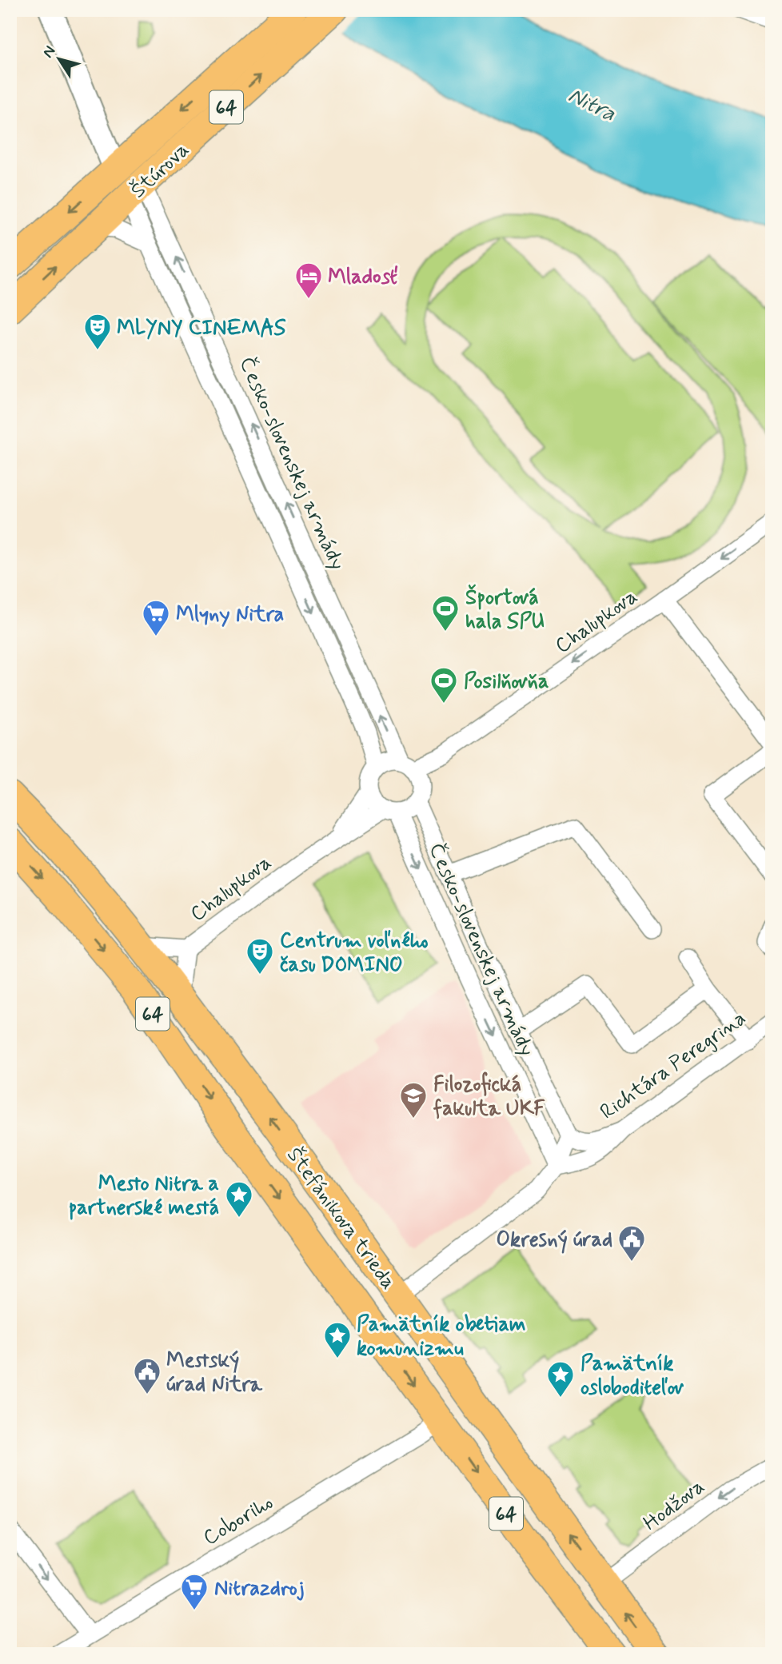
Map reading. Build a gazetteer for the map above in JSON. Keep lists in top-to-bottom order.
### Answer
{
  "streets": {
    "main road": ["64", "Štúrova", "Štefánikova trieda"],
    "street": [
      "Česko-slovenskej armády",
      "Chalupkova",
      "Richtára Peregrina",
      "Hodžova",
      "Coboriho"
    ]
  },
  "crossings": [
    ["Štúrova", "Česko-slovenskej armády"],
    ["Česko-slovenskej armády", "Chalupkova"],
    ["Česko-slovenskej armády", "Richtára Peregrina"],
    ["Chalupkova", "Štefánikova trieda"],
    ["Štefánikova trieda", "Hodžova"],
    ["Štefánikova trieda", "Coboriho"]
  ],
  "one_way": ["Chalupkova", "Hodžova"],
  "water": ["Nitra"],
  "places": {
    "hotel": ["Mladosť"],
    "theatre": ["MLYNY CINEMAS", "Centrum voľného času DOMINO"],
    "sports": ["Športová hala SPU", "Posilňovňa"],
    "supermarket": ["Mlyny Nitra", "Nitrazdroj"],
    "school or university": ["Filozofická fakulta UKF"],
    "place": ["Mesto Nitra a partnerské mestá", "Pamätník obetiam komunizmu", "Pamätník osloboditeľov"],
    "public building": ["Okresný úrad", "Mestský úrad Nitra"]
  },
  "north": "top left"
}
